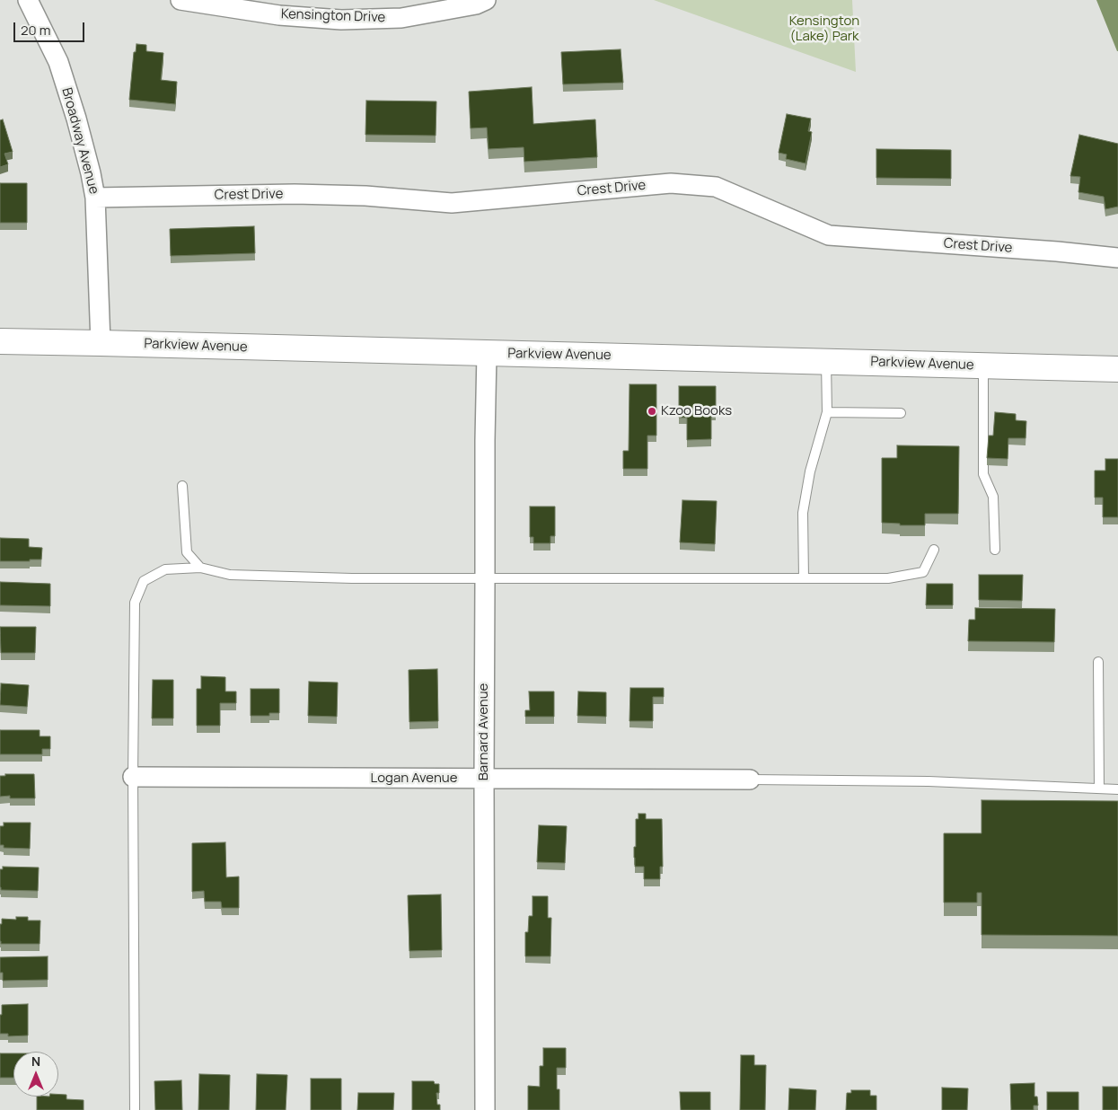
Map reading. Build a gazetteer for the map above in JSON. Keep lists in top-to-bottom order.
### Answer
{
  "streets": {
    "street": [
      "Kensington Drive",
      "Broadway Avenue",
      "Crest Drive",
      "Parkview Avenue",
      "Barnard Avenue",
      "Logan Avenue"
    ]
  },
  "crossings": [
    ["Broadway Avenue", "Crest Drive"],
    ["Broadway Avenue", "Parkview Avenue"],
    ["Parkview Avenue", "Barnard Avenue"],
    ["Barnard Avenue", "Logan Avenue"]
  ],
  "parks": ["Kensington (Lake) Park"],
  "places": ["Kzoo Books"],
  "scale_bar": "20 m",
  "north": "top"
}
